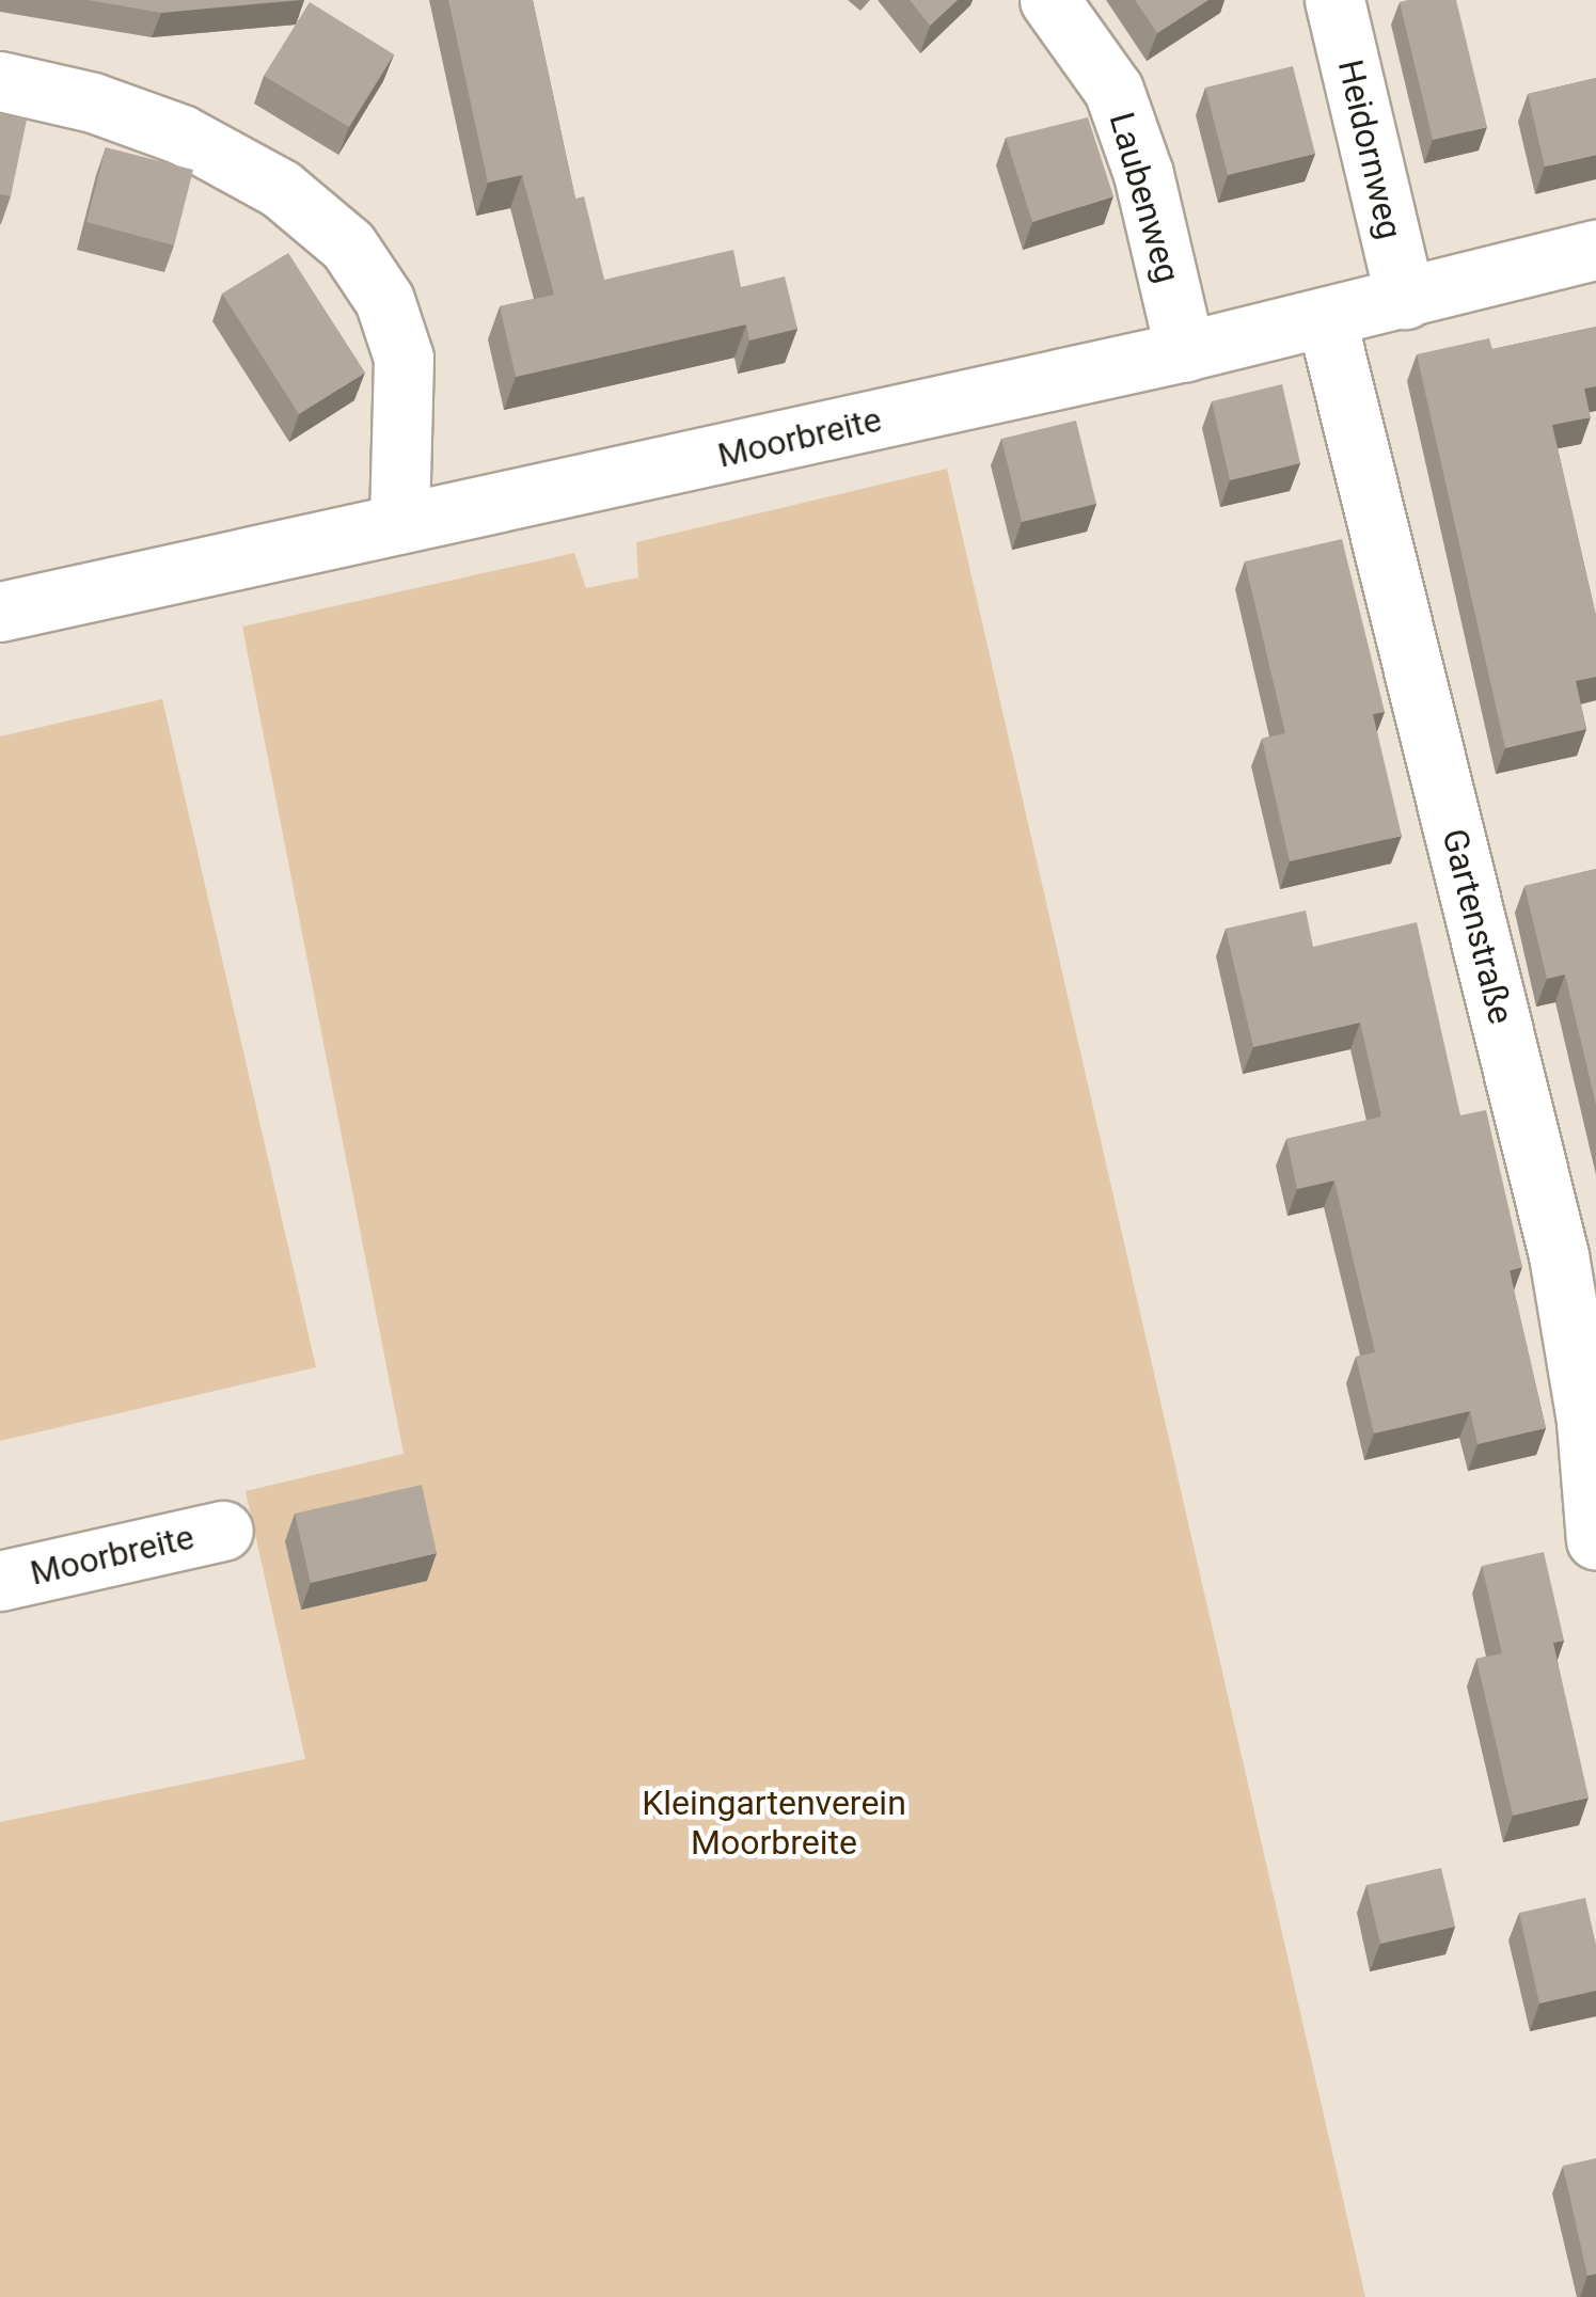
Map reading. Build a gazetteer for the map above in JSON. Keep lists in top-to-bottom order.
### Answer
{
  "streets": {
    "street": [
      "Heidornweg",
      "Laubenweg",
      "Moorbreite",
      "Gartenstraße"
    ]
  },
  "crossings": [
    ["Heidornweg", "Moorbreite"],
    ["Laubenweg", "Moorbreite"],
    ["Moorbreite", "Gartenstraße"]
  ],
  "parks": ["Kleingartenverein Moorbreite"]
}
